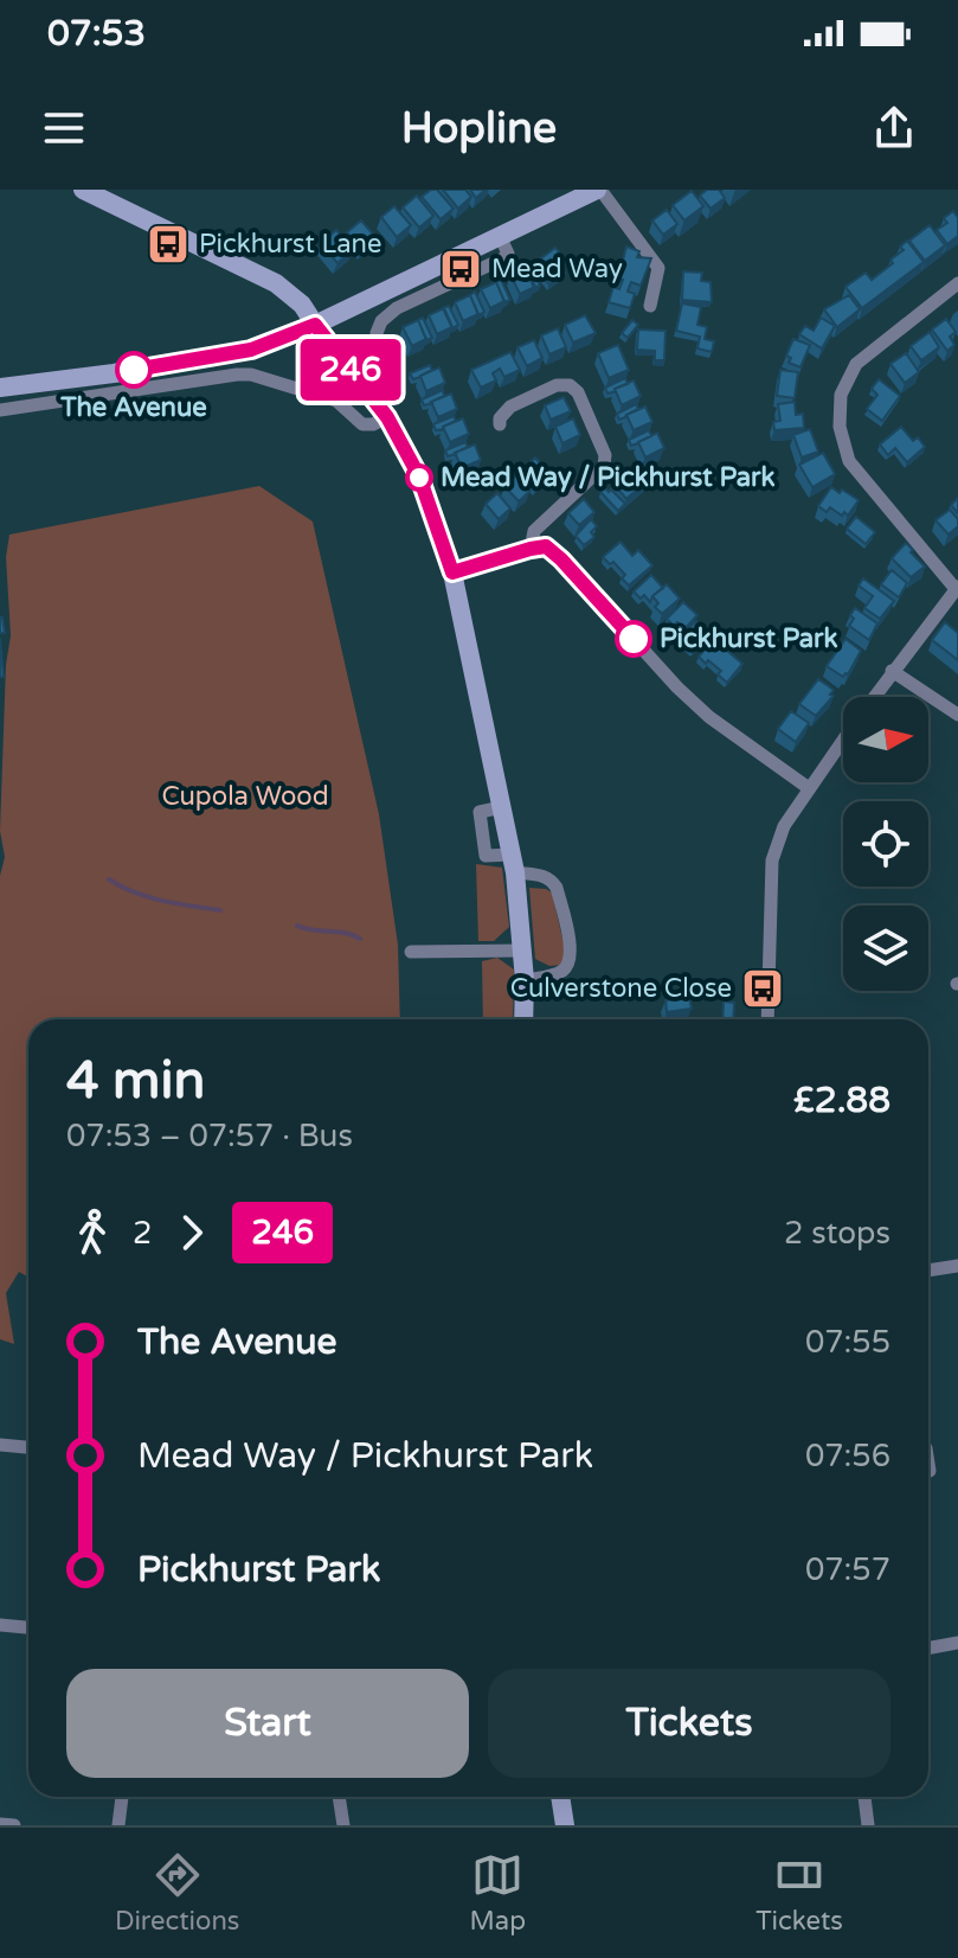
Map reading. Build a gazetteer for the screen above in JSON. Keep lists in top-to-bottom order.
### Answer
{
  "parks": ["Cupola Wood"],
  "places": {
    "bus stop": ["Pickhurst Lane", "Mead Way", "Culverstone Close"],
    "other": ["The Avenue", "Mead Way / Pickhurst Park", "Pickhurst Park"]
  },
  "lines": ["bus line 246"],
  "north": "right",
  "page": {
    "status": "07:53",
    "header": "Hopline",
    "on_map": "246",
    "heading": ["4 min", "07:53 – 07:57 · Bus", "£2.88"],
    "legs": ["2", "246", "2 stops"],
    "list": [
      {
        "name": "The Avenue",
        "value": "07:55"
      },
      {
        "name": "Mead Way / Pickhurst Park",
        "value": "07:56"
      },
      {
        "name": "Pickhurst Park",
        "value": "07:57"
      }
    ],
    "buttons": ["Start", "Tickets"],
    "tabs": ["Directions", "Map", "Tickets"]
  }
}
